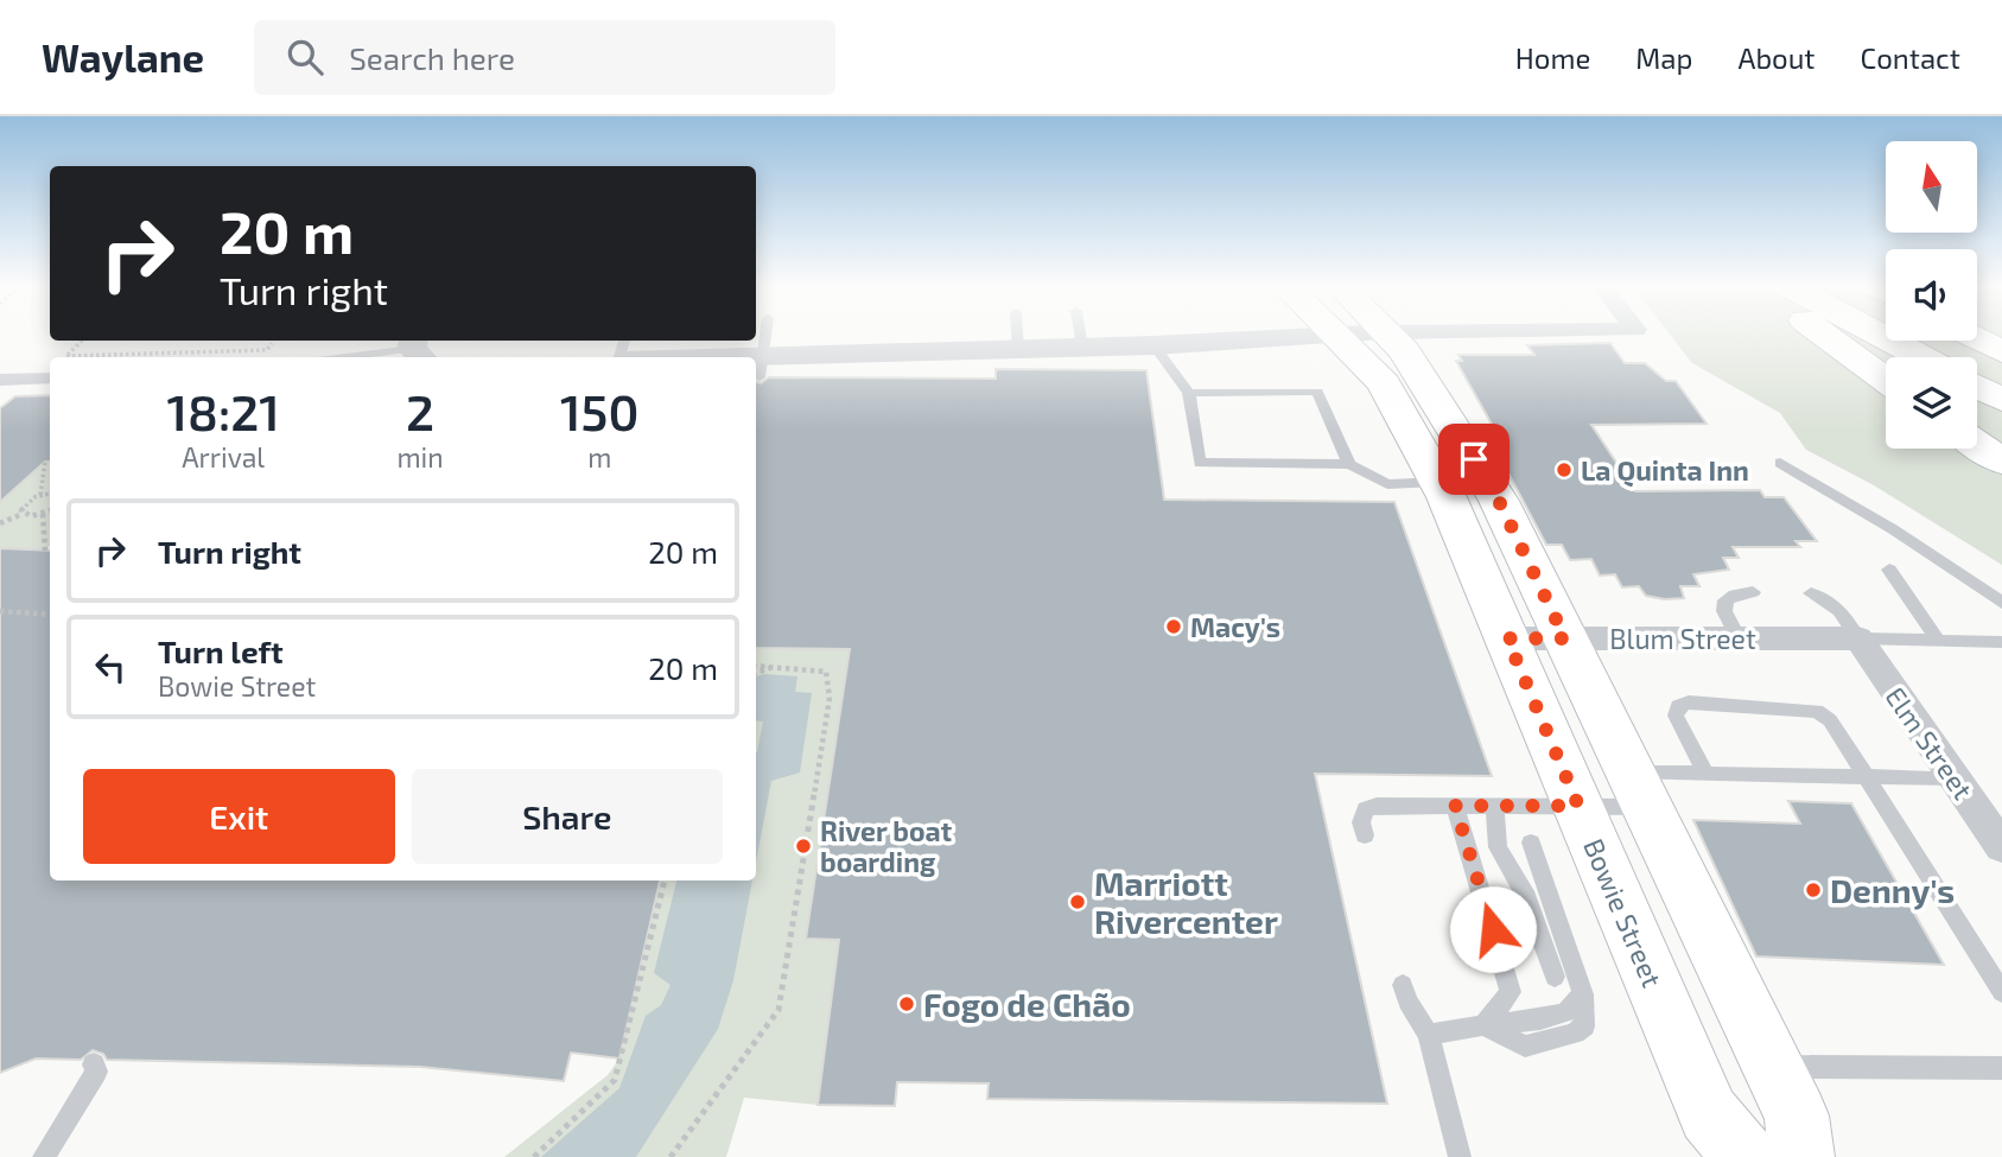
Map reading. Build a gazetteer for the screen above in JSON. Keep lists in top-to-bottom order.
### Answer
{
  "streets": {
    "main road": ["Bowie Street"],
    "street": ["Blum Street", "Elm Street"]
  },
  "crossings": [
    ["Blum Street", "Elm Street"],
    ["Blum Street", "Bowie Street"]
  ],
  "places": [
    "La Quinta Inn",
    "Macy's",
    "River boat boarding",
    "Denny's",
    "Marriott Rivercenter",
    "Fogo de Chão"
  ],
  "north": "top",
  "page": {
    "header": "Waylane",
    "search": "Search here",
    "nav": [
      "Home",
      "Map",
      "About",
      "Contact"
    ],
    "turn": ["20 m", "Turn right"],
    "eta": [
      "18:21",
      "Arrival",
      "2",
      "min",
      "150",
      "m"
    ],
    "list": [
      {
        "name": "Turn right",
        "value": "20 m"
      },
      {
        "name": "Turn left",
        "note": "Bowie Street",
        "value": "20 m"
      }
    ],
    "buttons": ["Exit", "Share"]
  }
}
